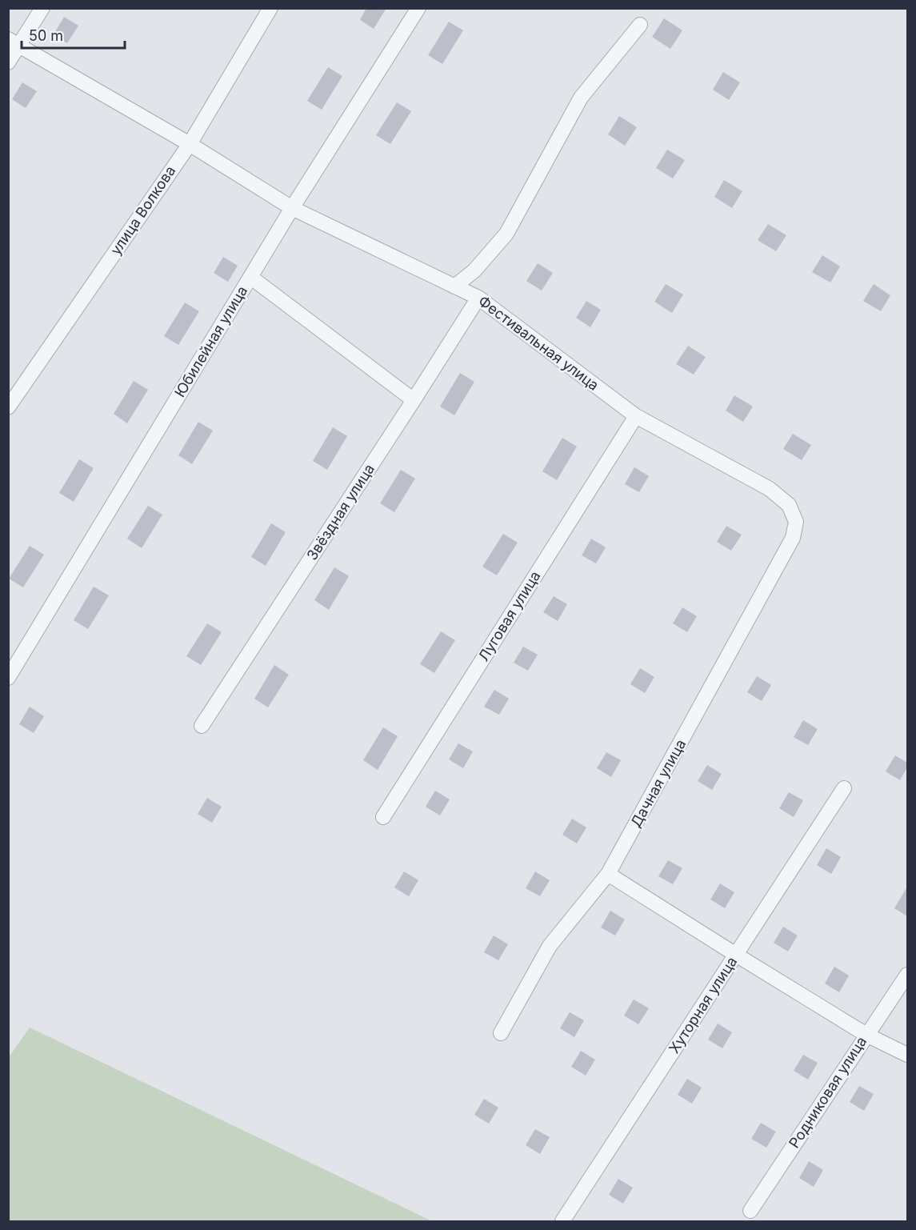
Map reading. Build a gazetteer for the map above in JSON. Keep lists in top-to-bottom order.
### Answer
{
  "streets": {
    "street": [
      "улица Волкова",
      "Юбилейная улица",
      "Фестивальная улица",
      "Звёздная улица",
      "Луговая улица",
      "Дачная улица",
      "Хуторная улица",
      "Родниковая улица"
    ]
  },
  "crossings": [
    ["улица Волкова", "Фестивальная улица"],
    ["Юбилейная улица", "Фестивальная улица"],
    ["Фестивальная улица", "Звёздная улица"],
    ["Фестивальная улица", "Луговая улица"],
    ["Фестивальная улица", "Дачная улица"]
  ],
  "scale_bar": "50 m"
}
